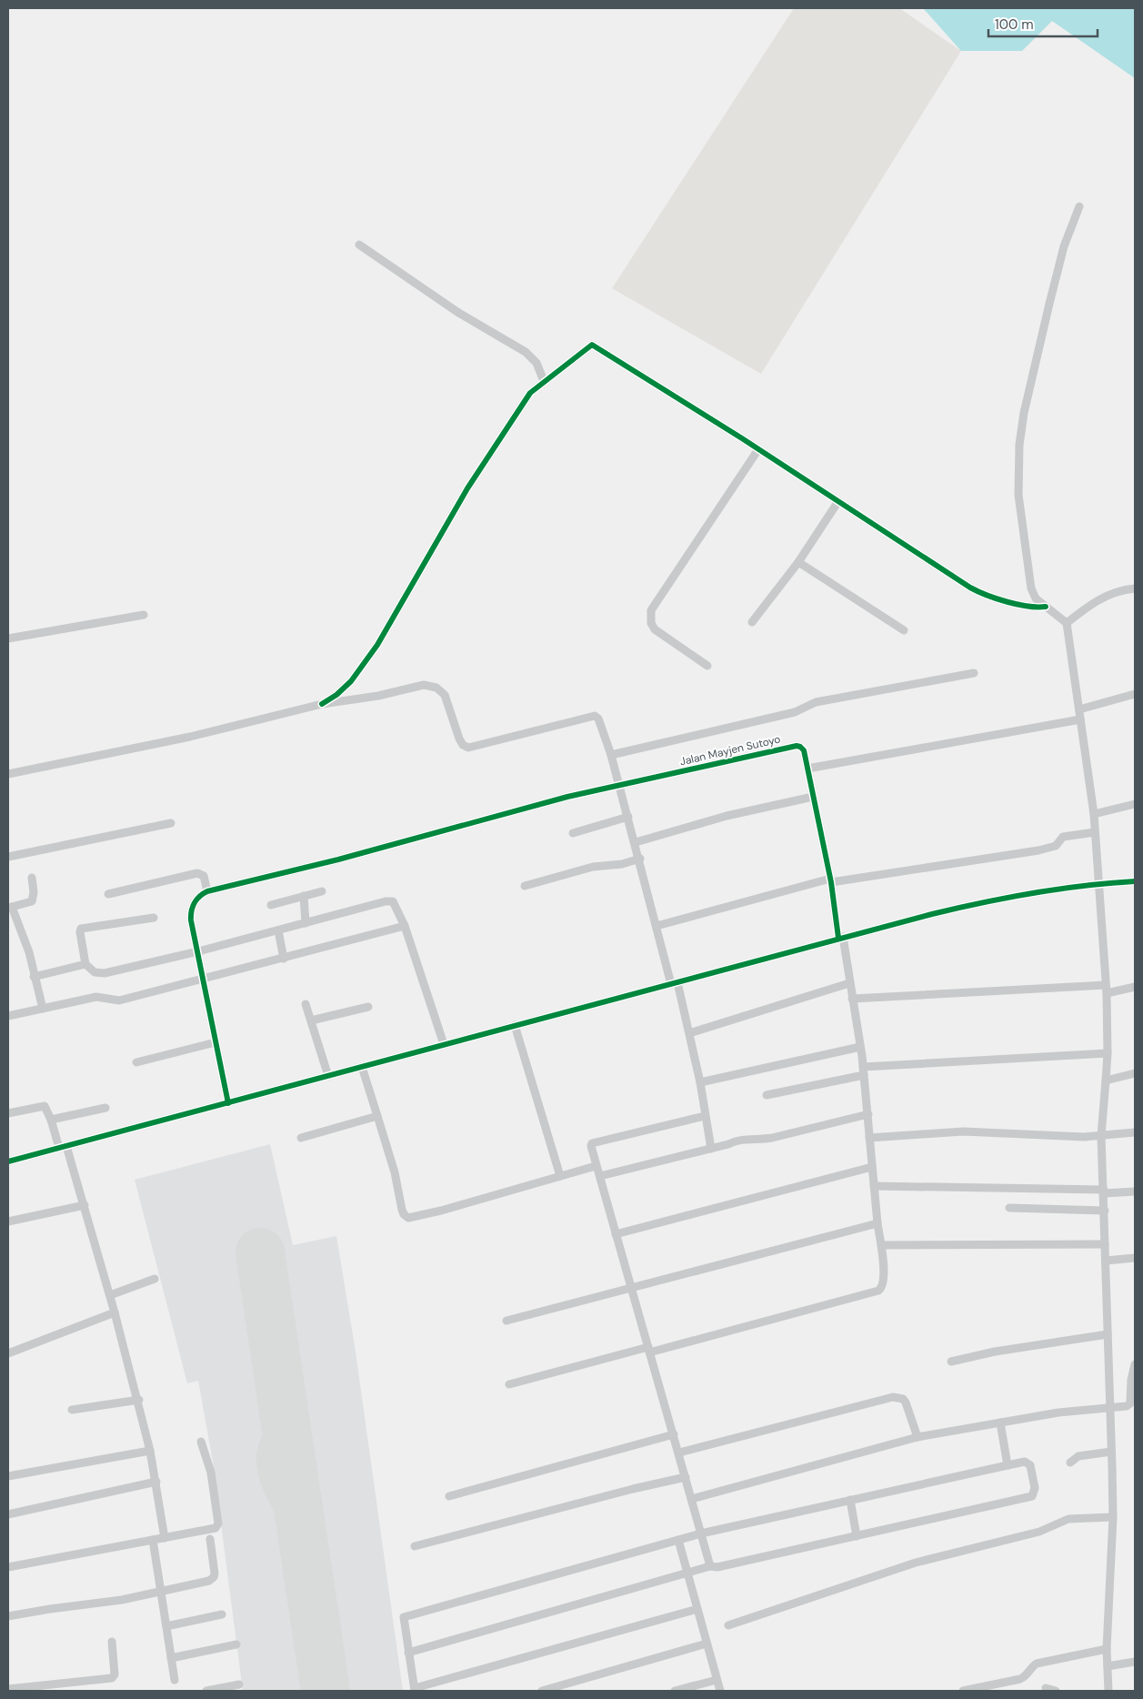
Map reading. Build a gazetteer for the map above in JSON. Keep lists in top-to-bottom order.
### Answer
{
  "streets": {
    "street": ["Jalan Mayjen Sutoyo"]
  },
  "scale_bar": "100 m"
}
